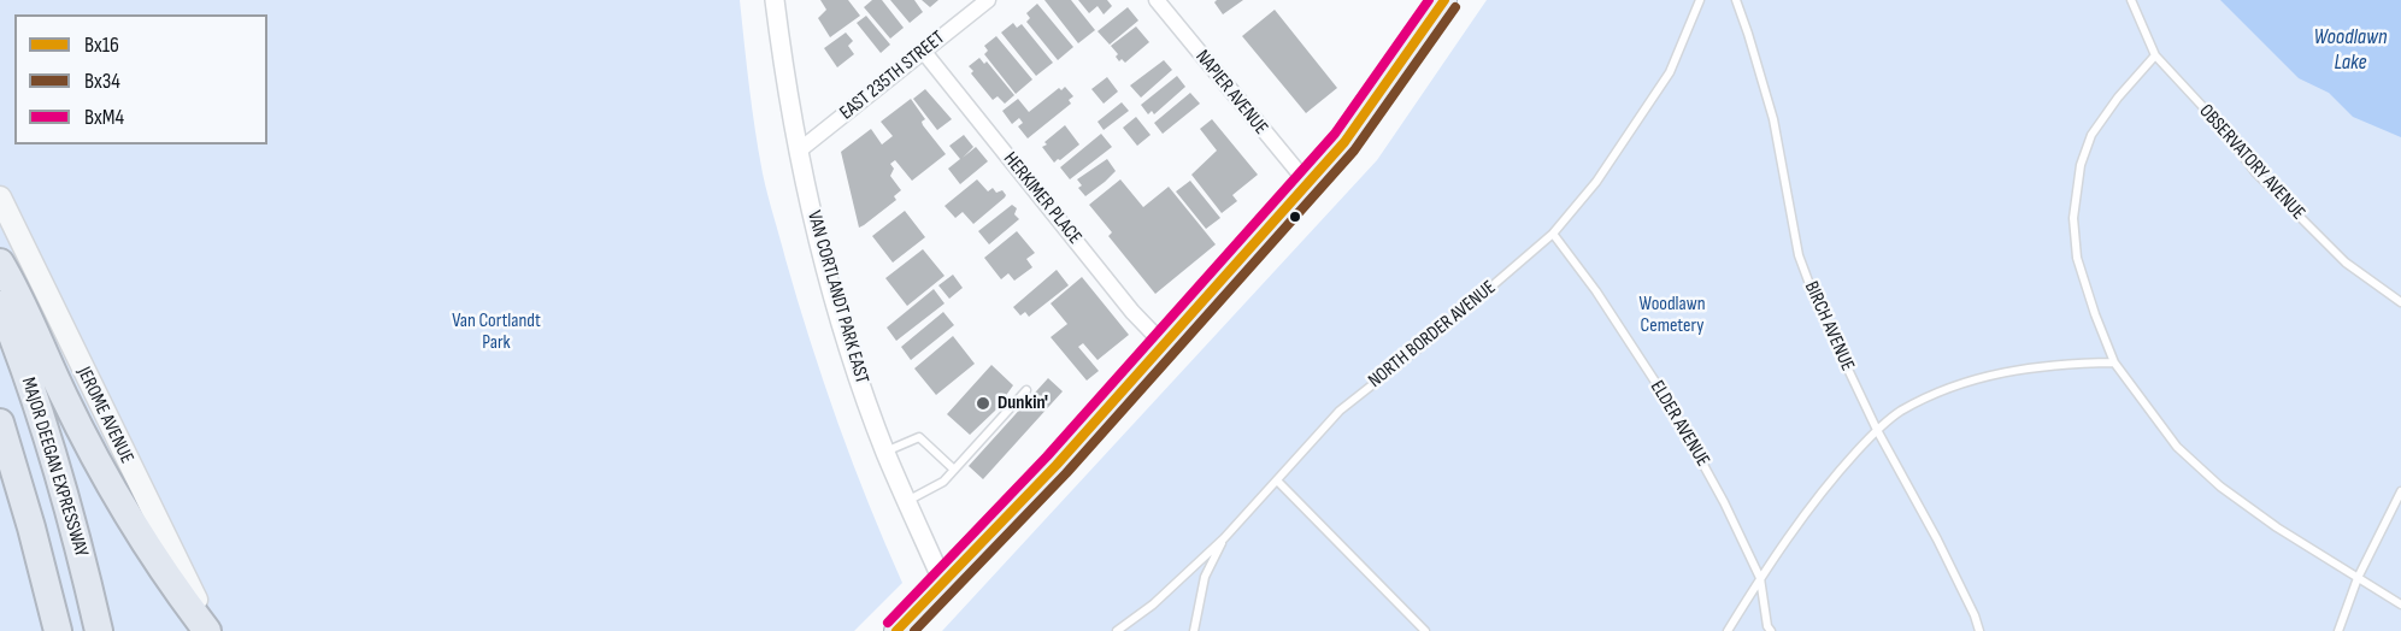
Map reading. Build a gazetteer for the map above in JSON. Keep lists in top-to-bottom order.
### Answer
{
  "streets": {
    "highway": ["MAJOR DEEGAN EXPRESSWAY"],
    "main road": ["JEROME AVENUE"],
    "street": [
      "EAST 235TH STREET",
      "NAPIER AVENUE",
      "HERKIMER PLACE",
      "VAN CORTLANDT PARK EAST"
    ],
    "lane": [
      "OBSERVATORY AVENUE",
      "BIRCH AVENUE",
      "NORTH BORDER AVENUE",
      "ELDER AVENUE"
    ]
  },
  "crossings": [
    ["EAST 235TH STREET", "HERKIMER PLACE"],
    ["EAST 235TH STREET", "VAN CORTLANDT PARK EAST"],
    ["NORTH BORDER AVENUE", "ELDER AVENUE"]
  ],
  "water": ["Woodlawn Lake"],
  "parks": ["Woodlawn Cemetery", "Van Cortlandt Park"],
  "places": ["Dunkin'"],
  "lines": ["transit line Bx16", "transit line BxM4", "transit line Bx34"],
  "legend": ["Bx16", "Bx34", "BxM4"]
}
